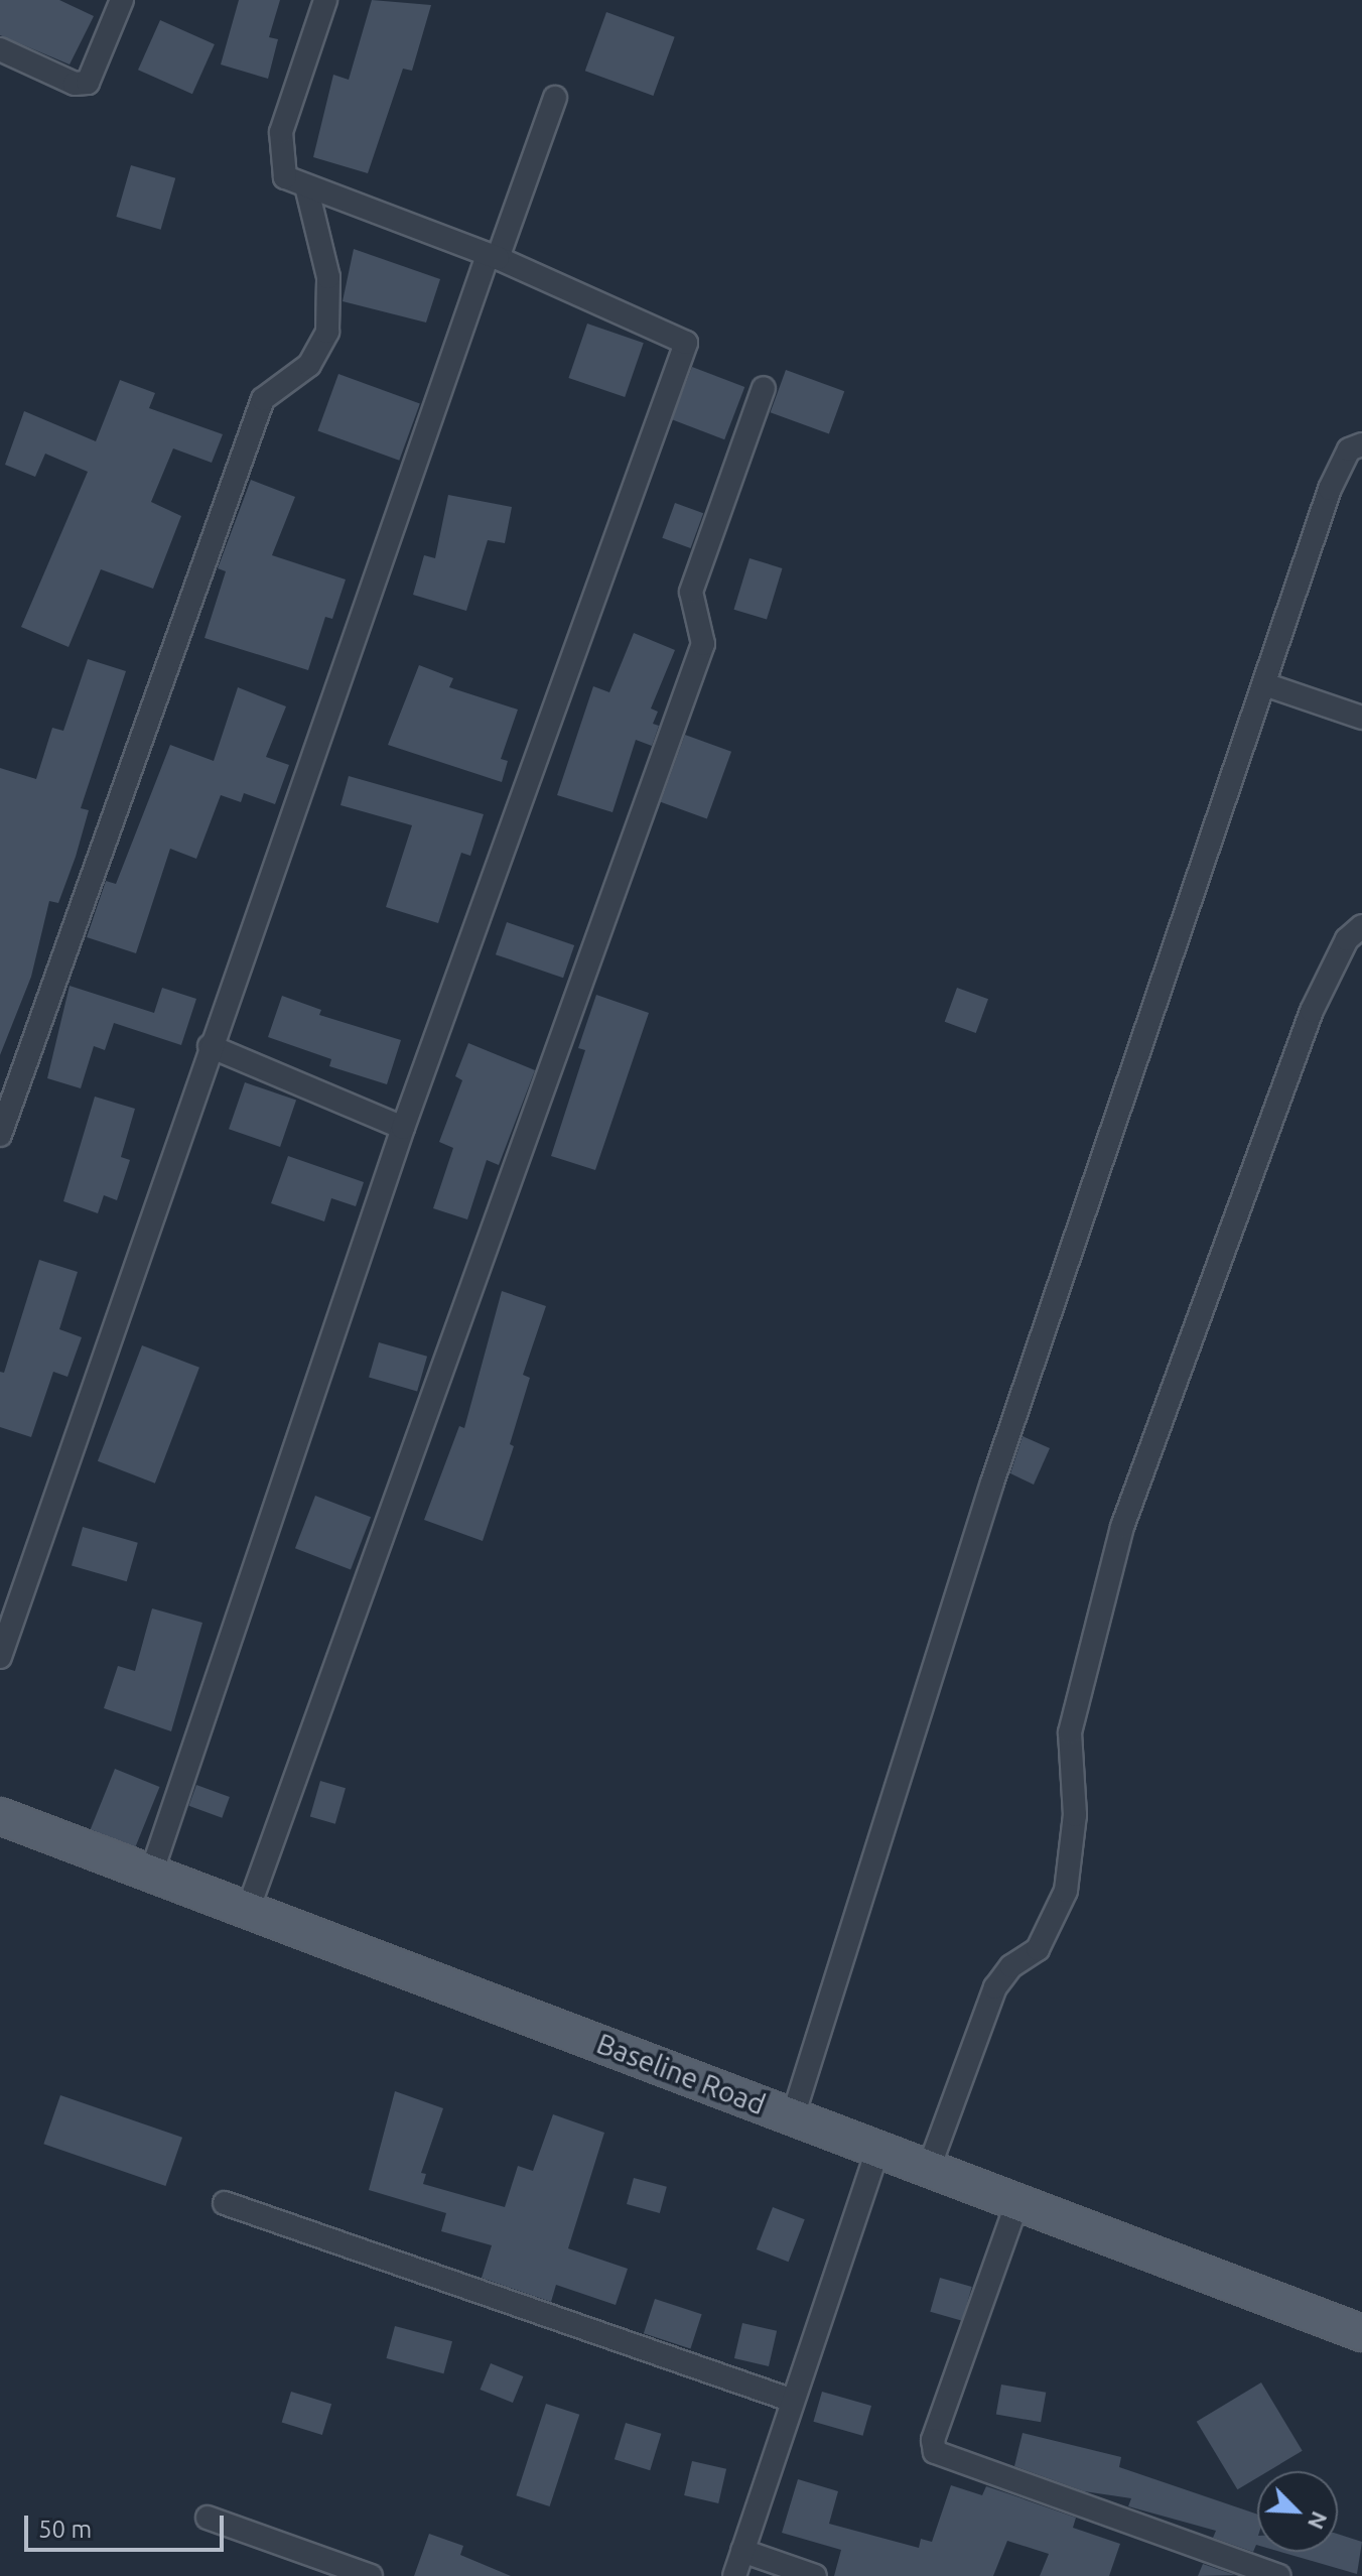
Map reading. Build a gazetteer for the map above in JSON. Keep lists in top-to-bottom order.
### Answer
{
  "streets": {
    "main road": ["Baseline Road"]
  },
  "scale_bar": "50 m",
  "north": "bottom right"
}
